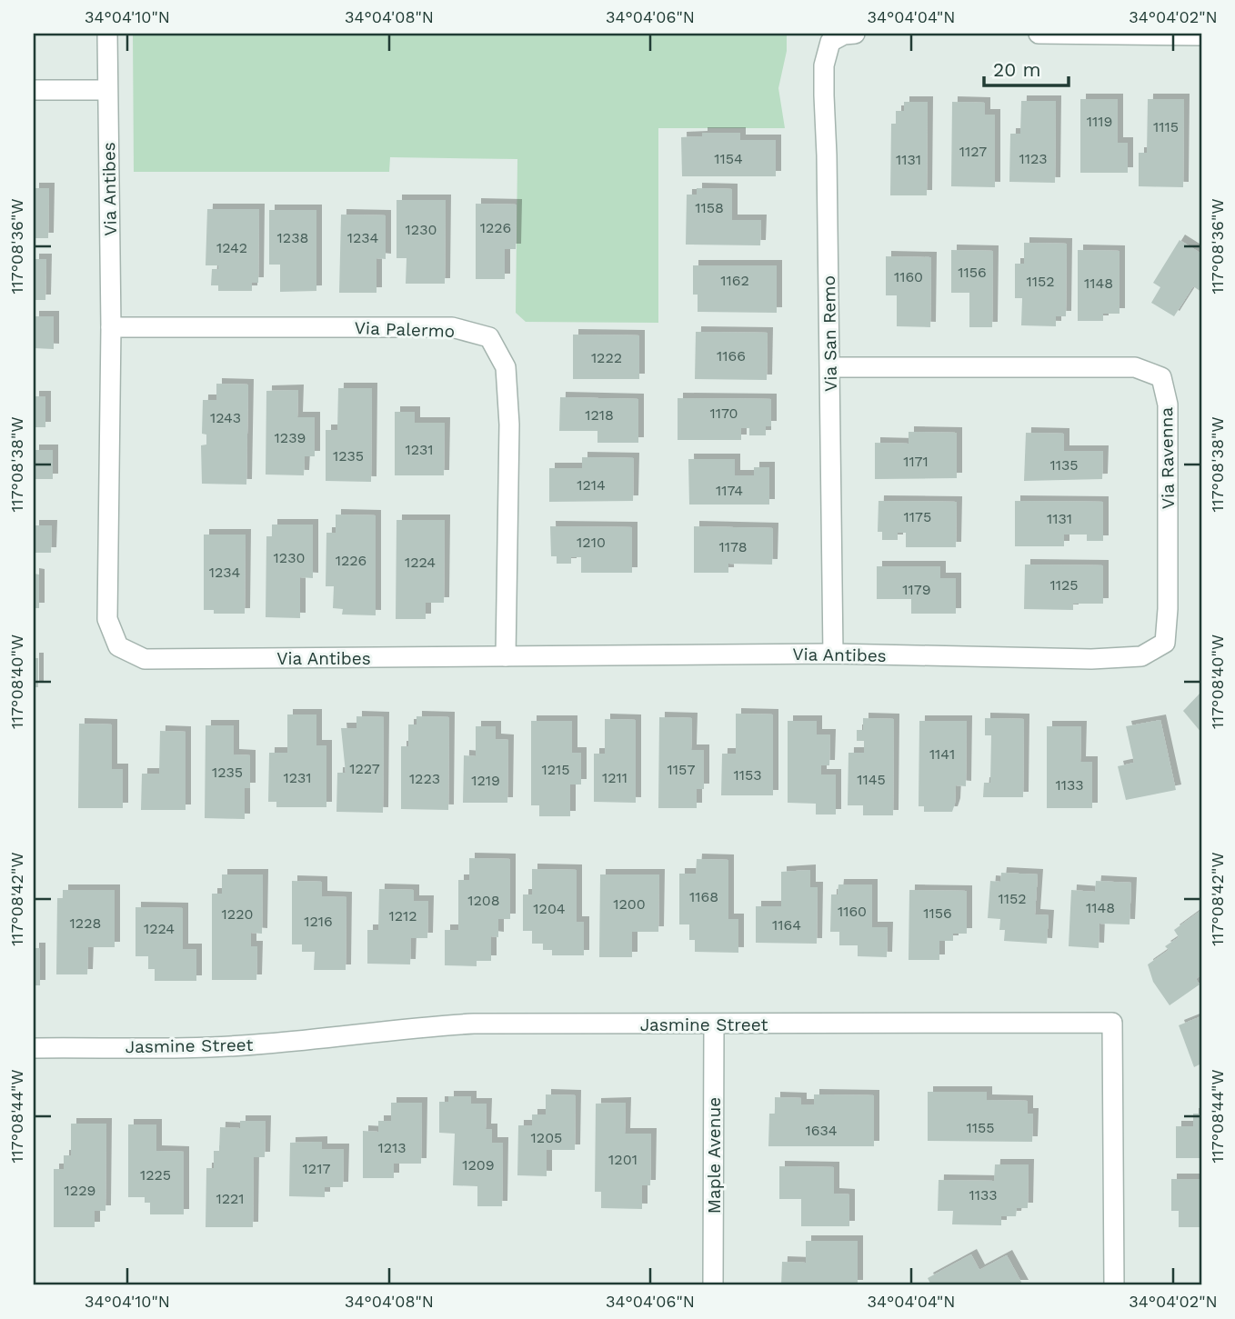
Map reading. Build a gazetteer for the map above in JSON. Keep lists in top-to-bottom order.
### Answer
{
  "streets": {
    "street": [
      "Via Antibes",
      "Via Palermo",
      "Via San Remo",
      "Via Ravenna",
      "Jasmine Street",
      "Maple Avenue"
    ]
  },
  "crossings": [
    ["Via Antibes", "Via Palermo"],
    ["Via Antibes", "Via San Remo"],
    ["Via Antibes", "Via Ravenna"],
    ["Via San Remo", "Via Ravenna"],
    ["Jasmine Street", "Maple Avenue"]
  ],
  "house_numbers": [
    "1119",
    "1115",
    "1127",
    "1154",
    "1123",
    "1131",
    "1158",
    "1226",
    "1230",
    "1238",
    "1234",
    "1242",
    "1156",
    "1160",
    "1162",
    "1152",
    "1148",
    "1166",
    "1222",
    "1170",
    "1218",
    "1243",
    "1239",
    "1231",
    "1235",
    "1171",
    "1135",
    "1214",
    "1174",
    "1175",
    "1131",
    "1210",
    "1178",
    "1230",
    "1226",
    "1224",
    "1234",
    "1125",
    "1179",
    "1141",
    "1227",
    "1215",
    "1157",
    "1235",
    "1153",
    "1231",
    "1211",
    "1223",
    "1145",
    "1219",
    "1133",
    "1168",
    "1152",
    "1208",
    "1200",
    "1148",
    "1204",
    "1160",
    "1156",
    "1220",
    "1212",
    "1216",
    "1228",
    "1164",
    "1224",
    "1155",
    "1634",
    "1205",
    "1213",
    "1201",
    "1209",
    "1217",
    "1225",
    "1229",
    "1133",
    "1221"
  ],
  "scale_bar": "20 m",
  "coordinates": [
    "34°04'10\"N",
    "34°04'08\"N",
    "34°04'06\"N",
    "34°04'04\"N",
    "34°04'02\"N",
    "117°08'36\"W",
    "117°08'38\"W",
    "117°08'40\"W",
    "117°08'42\"W",
    "117°08'44\"W"
  ]
}
